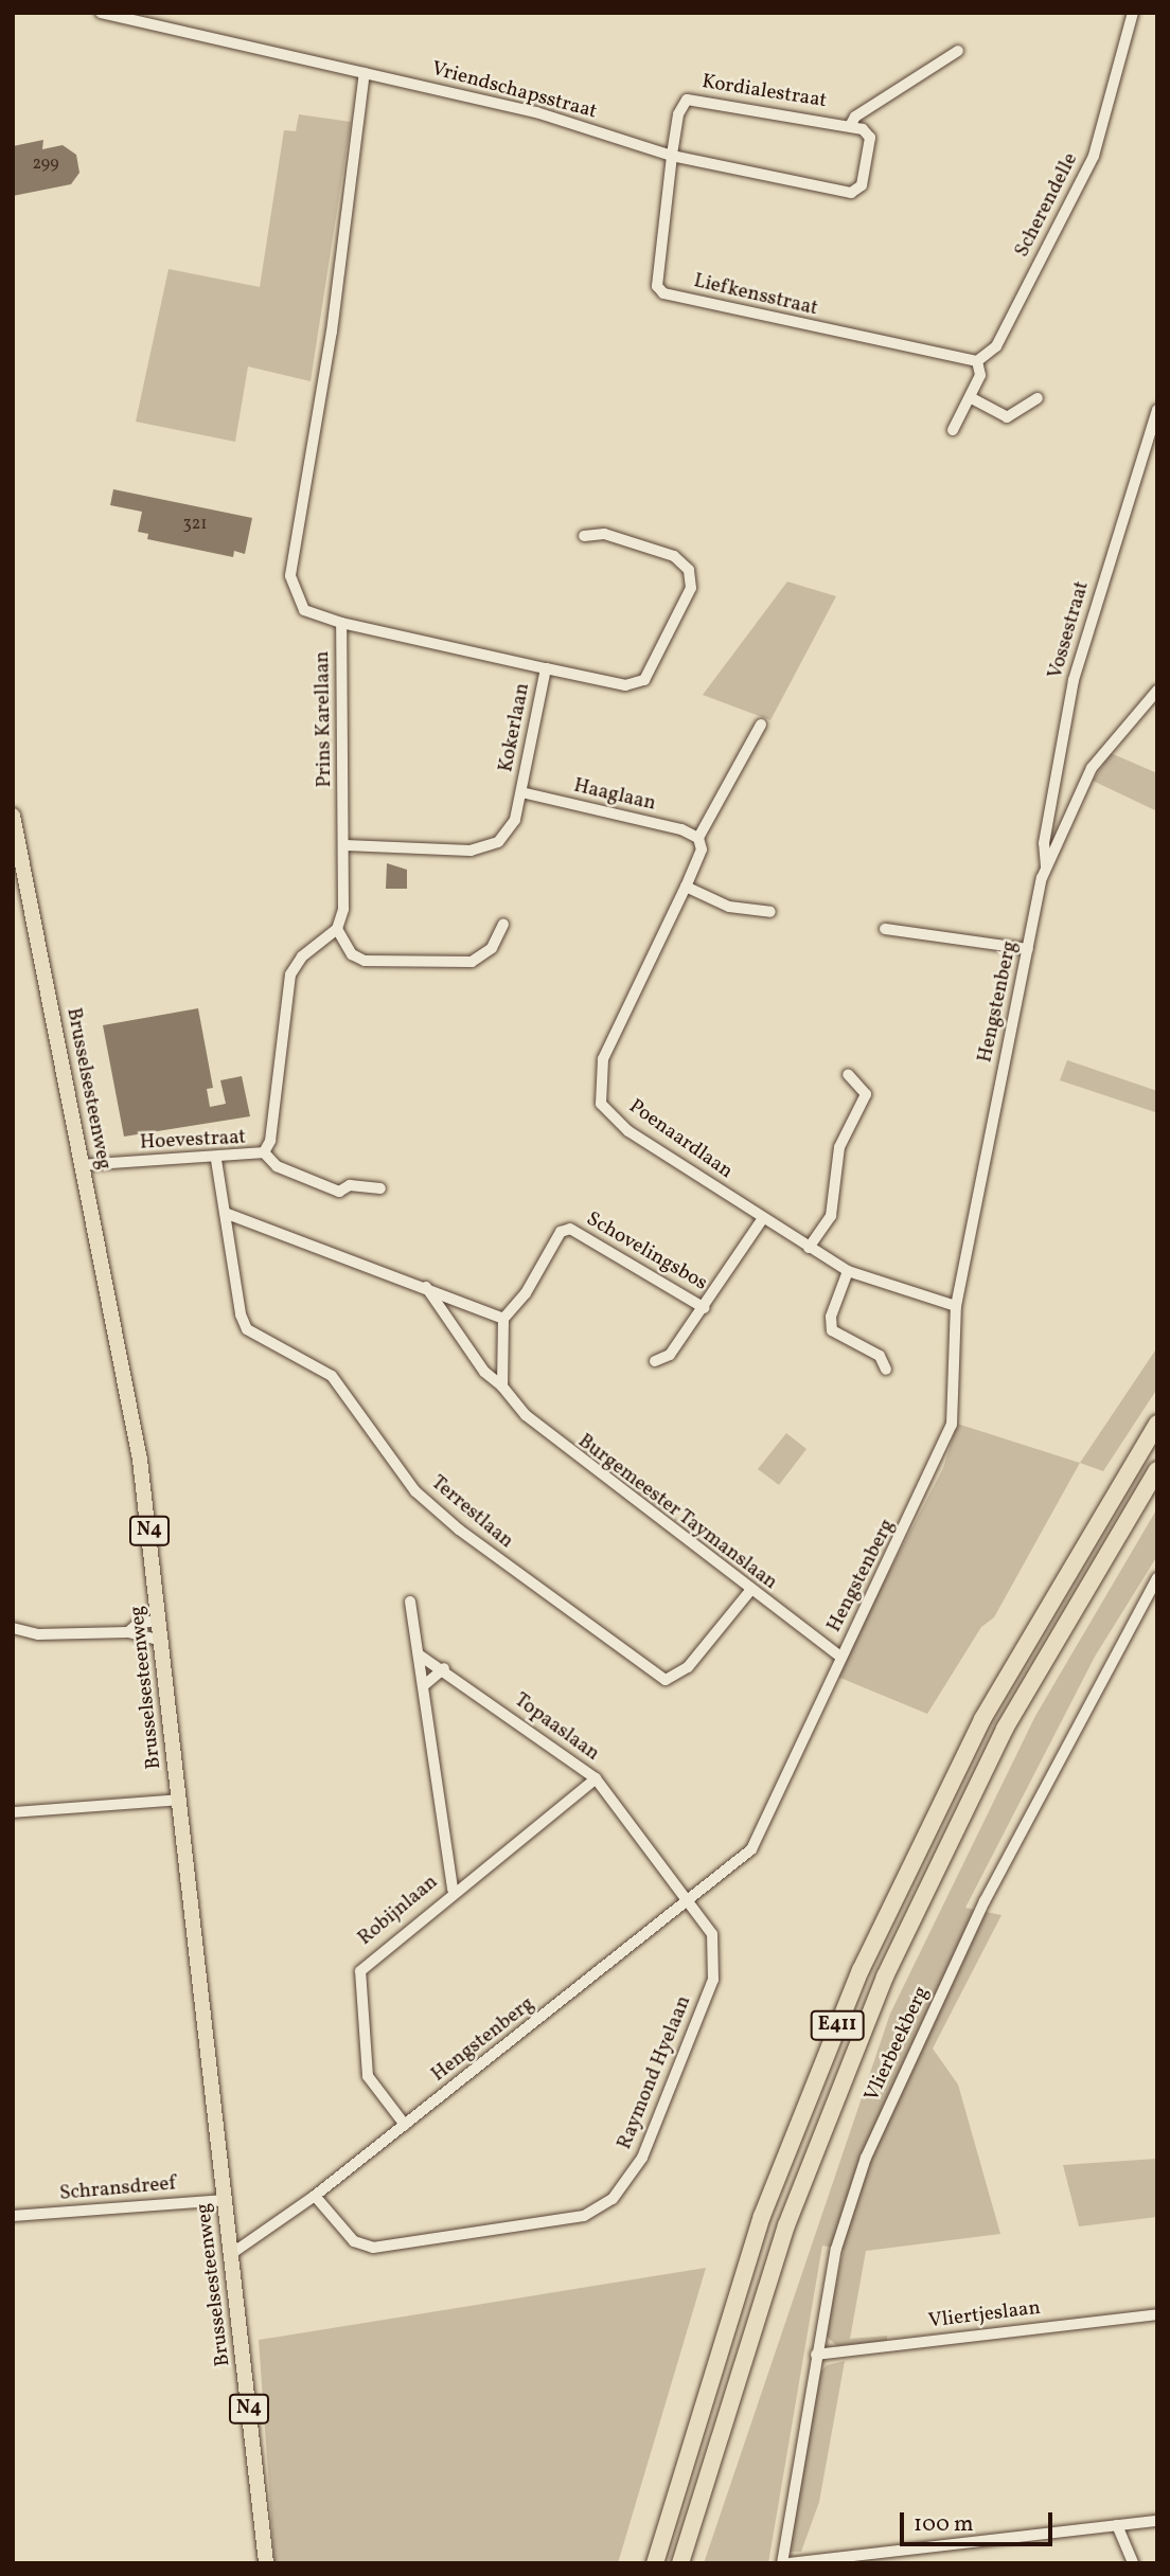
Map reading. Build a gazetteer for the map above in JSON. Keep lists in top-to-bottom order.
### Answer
{
  "streets": {
    "highway": ["E411"],
    "main road": ["Brusselsesteenweg", "N4"],
    "street": [
      "Vriendschapsstraat",
      "Kordialestraat",
      "Scherendelle",
      "Liefkensstraat",
      "Vossestraat",
      "Prins Karellaan",
      "Kokerlaan",
      "Haaglaan",
      "Hengstenberg",
      "Poenaardlaan",
      "Hoevestraat",
      "Schovelingsbos",
      "Terrestlaan",
      "Burgemeester Taymanslaan",
      "Topaaslaan",
      "Robijnlaan",
      "Vlierbeekberg",
      "Raymond Hyelaan",
      "Schransdreef",
      "Vliertjeslaan"
    ]
  },
  "crossings": [
    ["Vriendschapsstraat", "Kordialestraat"],
    ["Vriendschapsstraat", "Liefkensstraat"],
    ["Vriendschapsstraat", "Prins Karellaan"],
    ["Kordialestraat", "Liefkensstraat"],
    ["Scherendelle", "Liefkensstraat"],
    ["Vossestraat", "Hengstenberg"],
    ["Prins Karellaan", "Kokerlaan"],
    ["Kokerlaan", "Haaglaan"],
    ["Haaglaan", "Poenaardlaan"],
    ["Hengstenberg", "Brusselsesteenweg"],
    ["Hengstenberg", "Poenaardlaan"],
    ["Hengstenberg", "Burgemeester Taymanslaan"],
    ["Hengstenberg", "Topaaslaan"],
    ["Hengstenberg", "Robijnlaan"],
    ["Hengstenberg", "Raymond Hyelaan"],
    ["Brusselsesteenweg", "Hoevestraat"],
    ["Brusselsesteenweg", "Schransdreef"],
    ["Poenaardlaan", "Schovelingsbos"],
    ["Hoevestraat", "Terrestlaan"],
    ["Terrestlaan", "Burgemeester Taymanslaan"],
    ["Topaaslaan", "Robijnlaan"],
    ["Topaaslaan", "Raymond Hyelaan"],
    ["Vlierbeekberg", "Vliertjeslaan"]
  ],
  "house_numbers": ["299", "321"],
  "scale_bar": "100 m"
}
